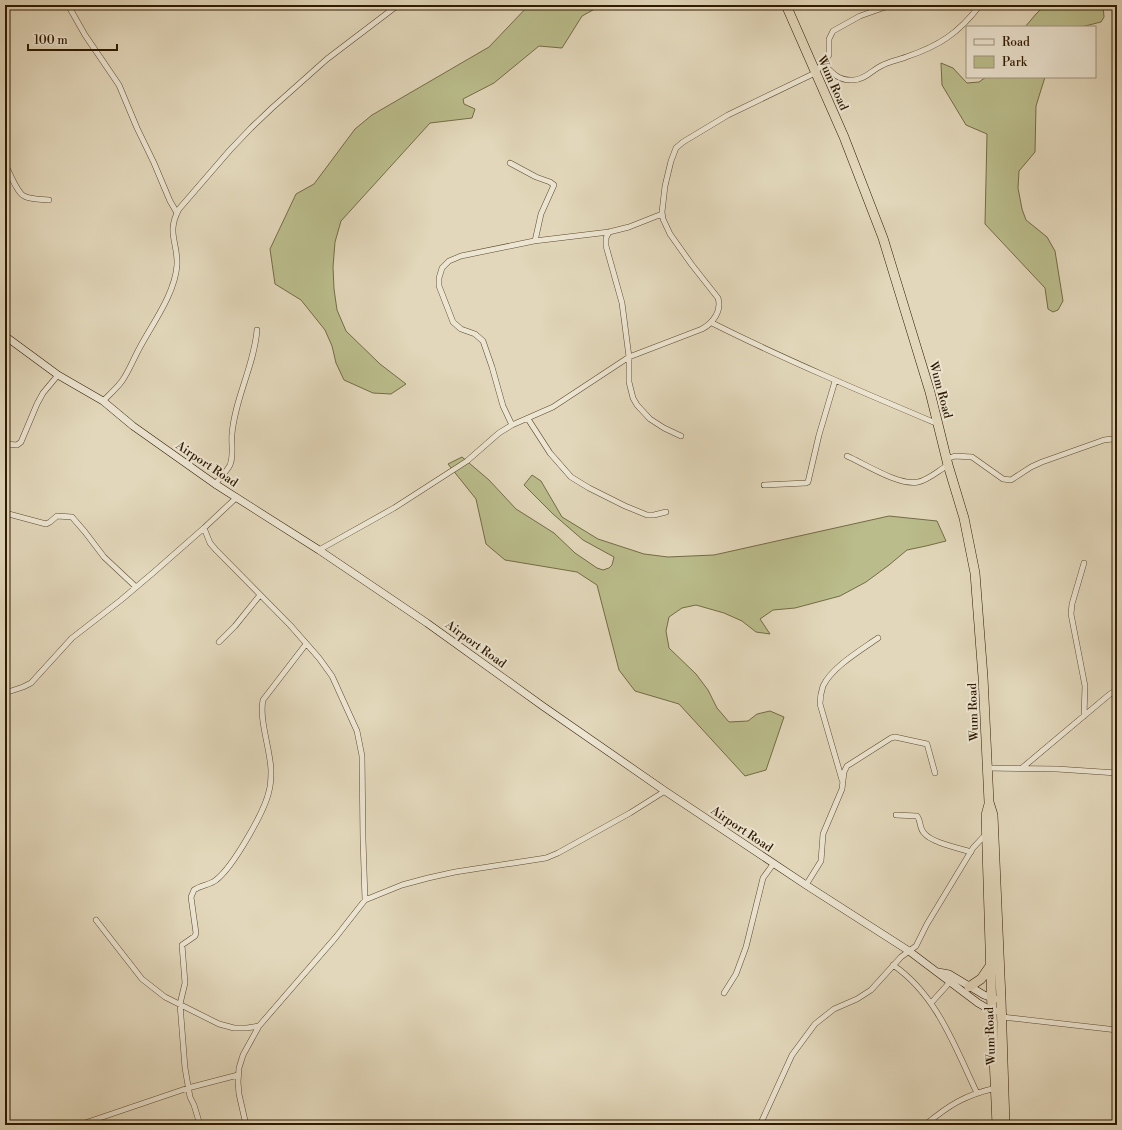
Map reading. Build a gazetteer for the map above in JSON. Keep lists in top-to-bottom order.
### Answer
{
  "streets": {
    "highway": ["Wum Road"],
    "main road": ["Airport Road"]
  },
  "crossings": [
    ["Wum Road", "Airport Road"]
  ],
  "legend": ["Road", "Park"],
  "scale_bar": "100 m"
}
